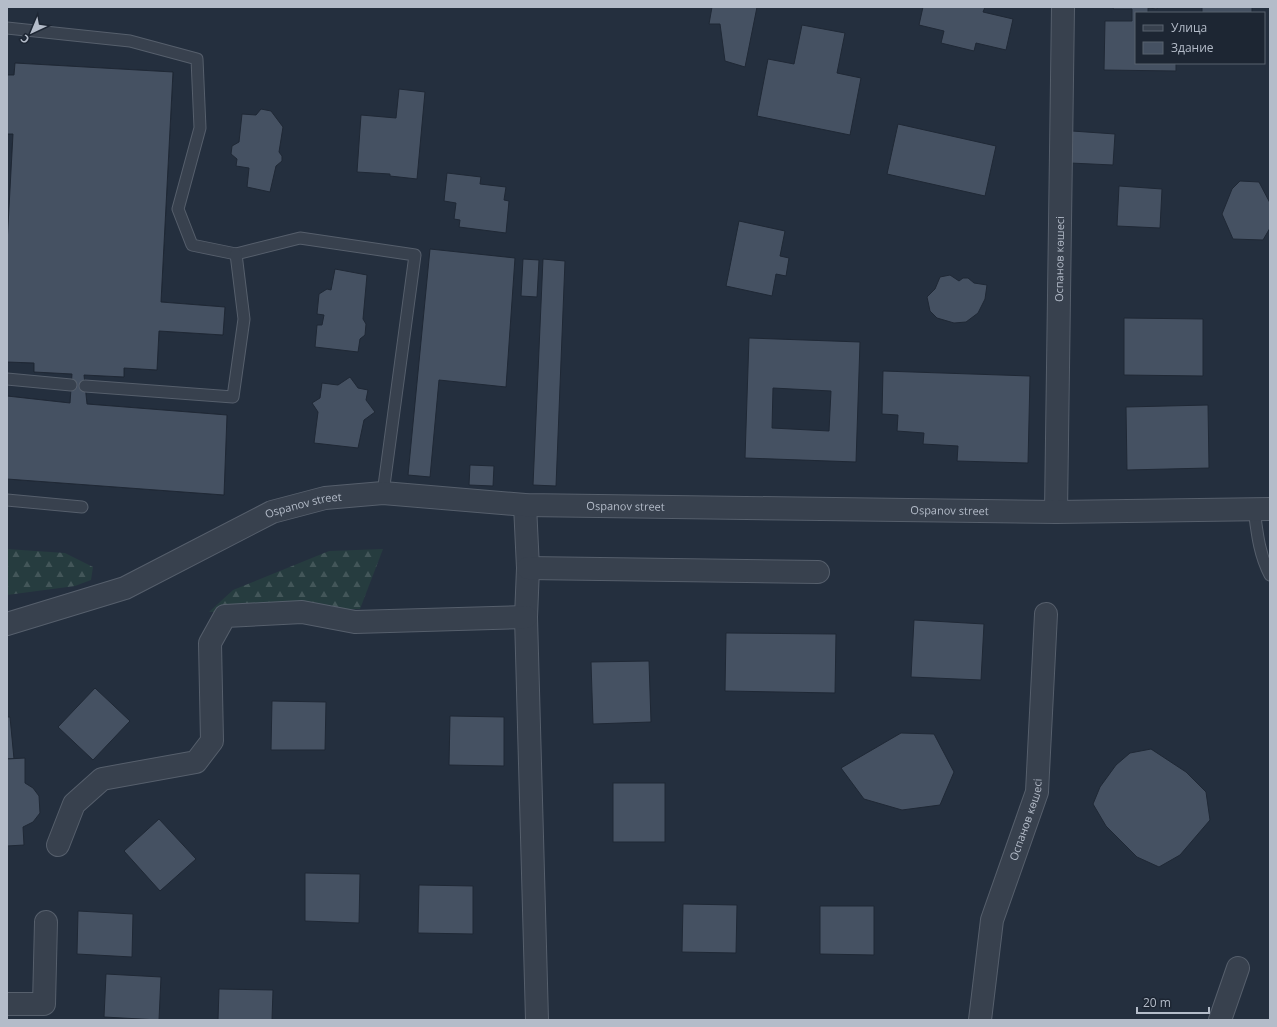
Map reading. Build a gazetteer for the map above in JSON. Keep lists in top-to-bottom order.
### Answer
{
  "streets": {
    "street": ["Оспанов көшесі", "Ospanov street"]
  },
  "crossings": [
    ["Оспанов көшесі", "Ospanov street"]
  ],
  "legend": ["Улица", "Здание"],
  "scale_bar": "20 m",
  "north": "bottom left"
}
